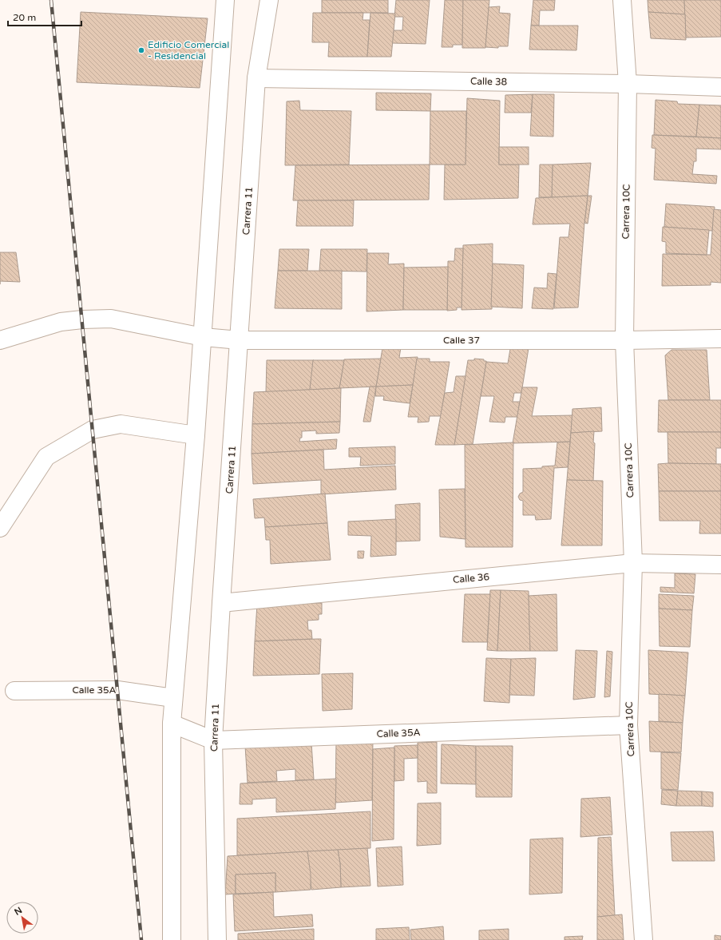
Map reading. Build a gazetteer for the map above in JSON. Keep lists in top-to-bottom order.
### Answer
{
  "streets": {
    "street": [
      "Calle 38",
      "Carrera 11",
      "Carrera 10C",
      "Calle 37",
      "Calle 36",
      "Calle 35A"
    ]
  },
  "crossings": [
    ["Calle 38", "Carrera 11"],
    ["Calle 38", "Carrera 10C"],
    ["Carrera 11", "Calle 37"],
    ["Carrera 11", "Calle 36"],
    ["Carrera 11", "Calle 35A"],
    ["Carrera 10C", "Calle 37"],
    ["Carrera 10C", "Calle 36"],
    ["Carrera 10C", "Calle 35A"]
  ],
  "places": ["Edificio Comercial - Residencial"],
  "scale_bar": "20 m",
  "north": "top left"
}
